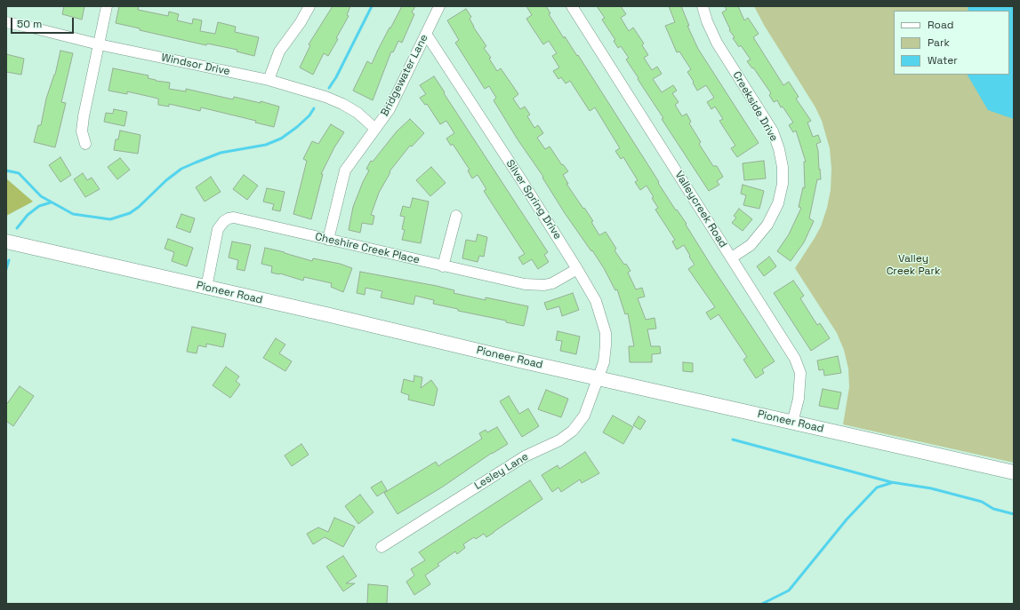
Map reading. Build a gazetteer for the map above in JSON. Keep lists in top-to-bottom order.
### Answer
{
  "streets": {
    "main road": ["Pioneer Road"],
    "street": [
      "Windsor Drive",
      "Bridgewater Lane",
      "Creekside Drive",
      "Silver Spring Drive",
      "Valleycreek Road",
      "Cheshire Creek Place",
      "Lesley Lane"
    ]
  },
  "crossings": [
    ["Windsor Drive", "Bridgewater Lane"],
    ["Bridgewater Lane", "Silver Spring Drive"],
    ["Bridgewater Lane", "Cheshire Creek Place"],
    ["Creekside Drive", "Valleycreek Road"],
    ["Silver Spring Drive", "Cheshire Creek Place"],
    ["Silver Spring Drive", "Pioneer Road"],
    ["Silver Spring Drive", "Lesley Lane"],
    ["Valleycreek Road", "Pioneer Road"],
    ["Cheshire Creek Place", "Pioneer Road"],
    ["Pioneer Road", "Lesley Lane"]
  ],
  "parks": ["Valley Creek Park"],
  "legend": ["Road", "Park", "Water"],
  "scale_bar": "50 m"
}
